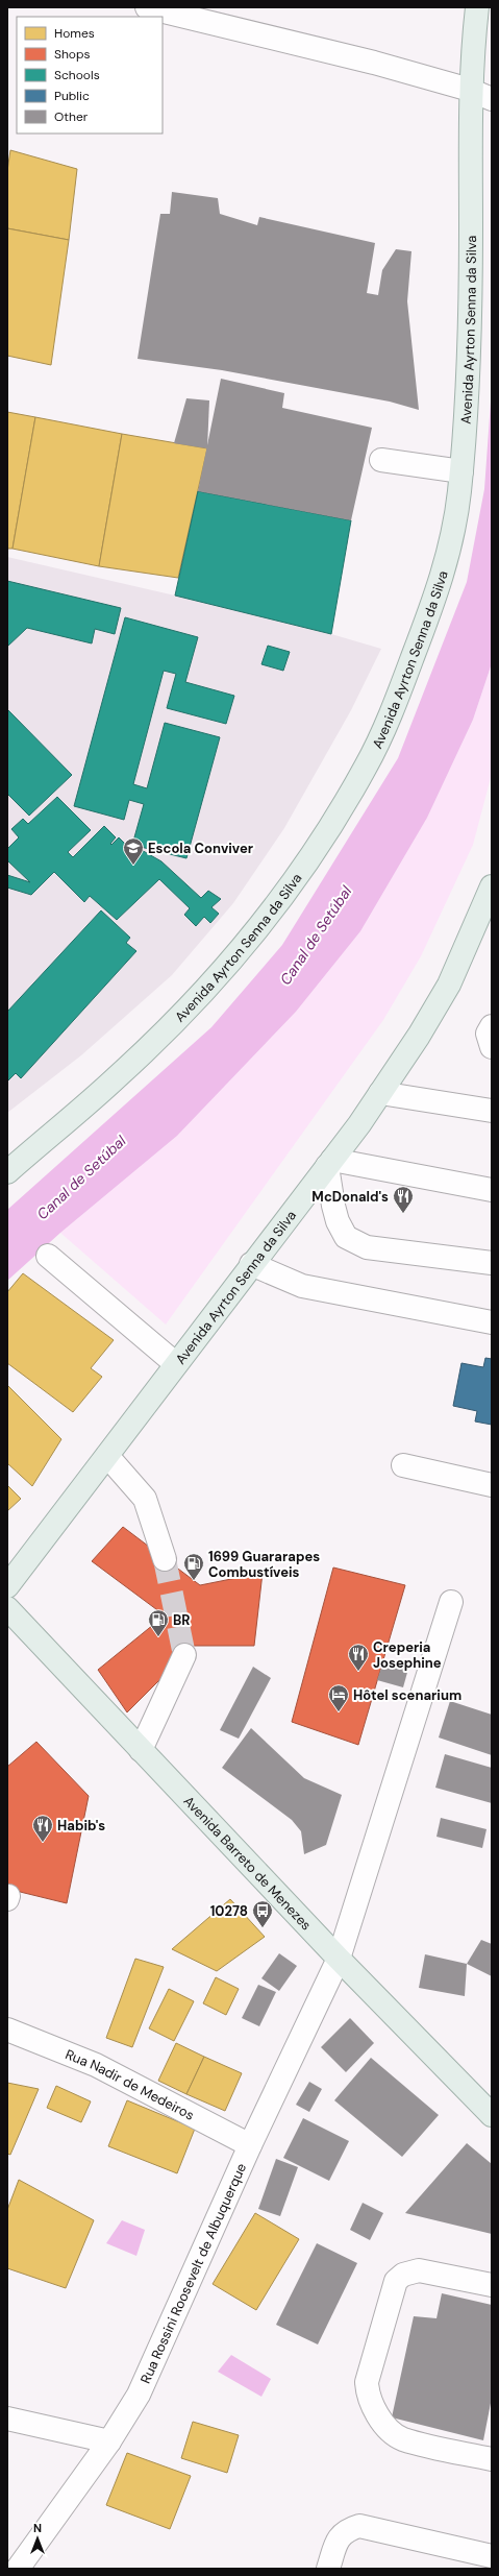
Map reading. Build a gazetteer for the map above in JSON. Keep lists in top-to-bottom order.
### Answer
{
  "streets": {
    "main road": ["Avenida Ayrton Senna da Silva", "Avenida Barreto de Menezes"],
    "street": ["Rua Nadir de Medeiros", "Rua Rossini Roosevelt de Albuquerque"]
  },
  "crossings": [
    ["Avenida Barreto de Menezes", "Rua Rossini Roosevelt de Albuquerque"],
    ["Rua Nadir de Medeiros", "Rua Rossini Roosevelt de Albuquerque"]
  ],
  "water": ["Canal de Setúbal"],
  "places": {
    "school or university": ["Escola Conviver"],
    "restaurant": ["McDonald's", "Creperia Josephine", "Habib's"],
    "fuel station": ["1699 Guararapes Combustíveis", "BR"],
    "hotel": ["Hôtel scenarium"],
    "bus stop": ["10278"]
  },
  "legend": [
    "Homes",
    "Shops",
    "Schools",
    "Public",
    "Other"
  ],
  "north": "top"
}
